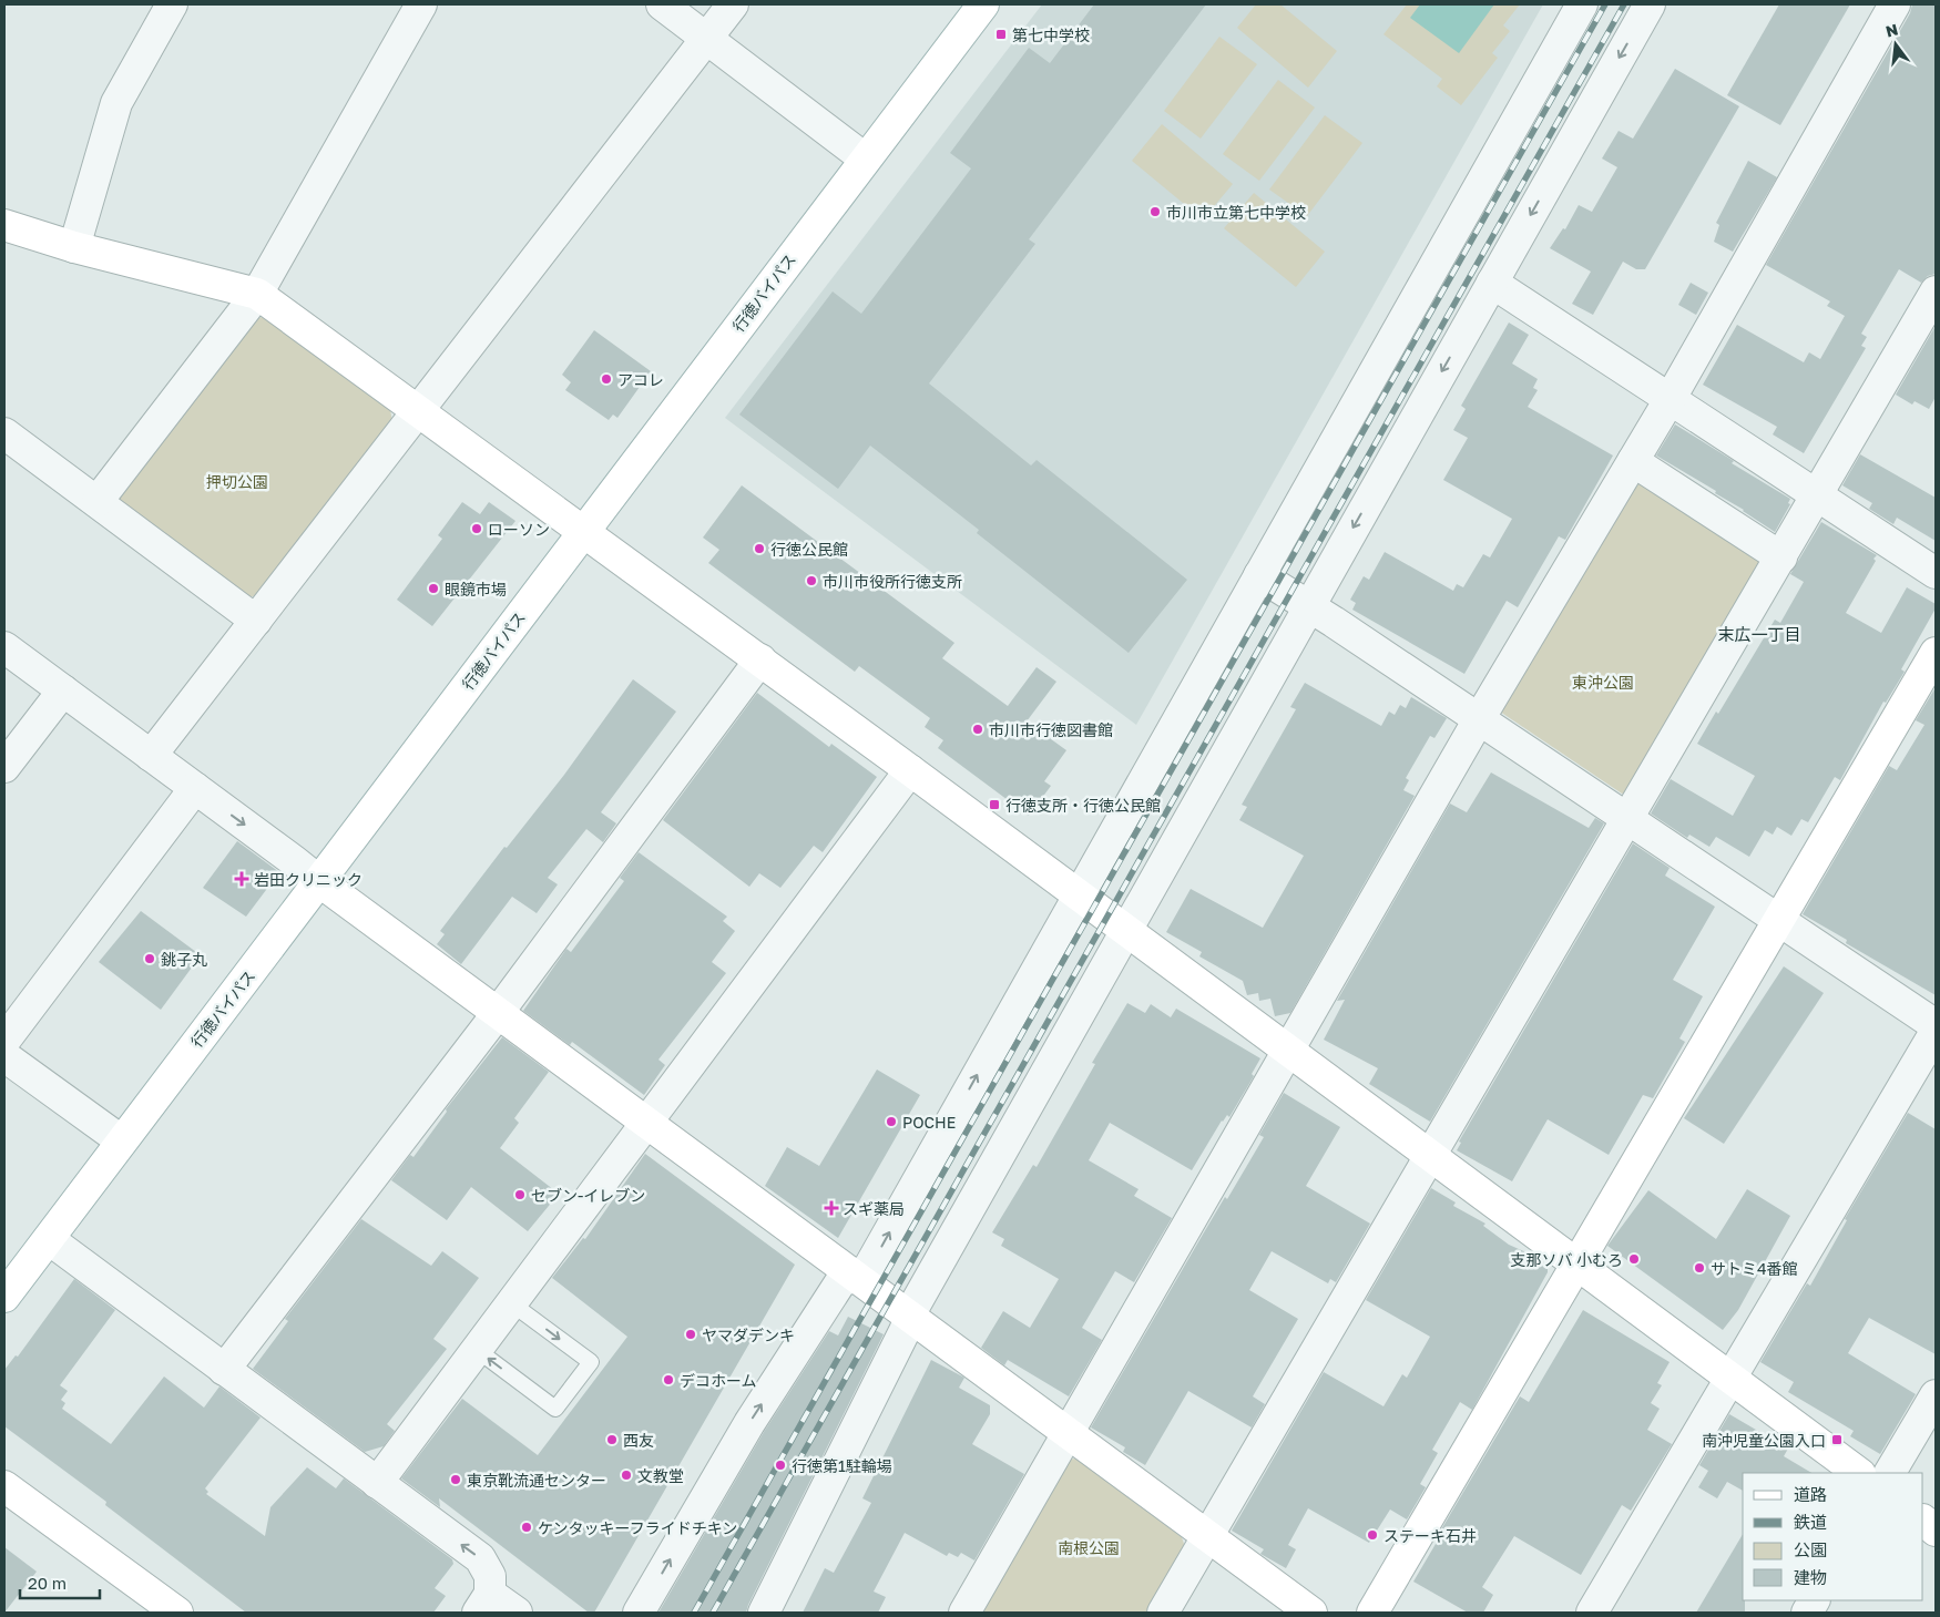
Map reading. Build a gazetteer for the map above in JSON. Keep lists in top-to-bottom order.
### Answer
{
  "streets": {
    "street": ["行徳バイパス"]
  },
  "districts": ["末広一丁目"],
  "parks": ["押切公園", "東沖公園", "南根公園"],
  "places": {
    "transit": ["第七中学校", "行徳支所・行徳公民館", "南沖児童公園入口"],
    "other": [
      "市川市立第七中学校",
      "アコレ",
      "ローソン",
      "行徳公民館",
      "市川市役所行徳支所",
      "眼鏡市場",
      "市川市行徳図書館",
      "銚子丸",
      "POCHE",
      "セブン-イレブン",
      "支那ソバ 小むろ",
      "サトミ4番館",
      "ヤマダデンキ",
      "デコホーム",
      "西友",
      "行徳第1駐輪場",
      "文教堂",
      "東京靴流通センター",
      "ケンタッキーフライドチキン",
      "ステーキ石井"
    ],
    "health": ["岩田クリニック", "スギ薬局"]
  },
  "legend": [
    "道路",
    "鉄道",
    "公園",
    "建物"
  ],
  "scale_bar": "20 m",
  "north": "top"
}
